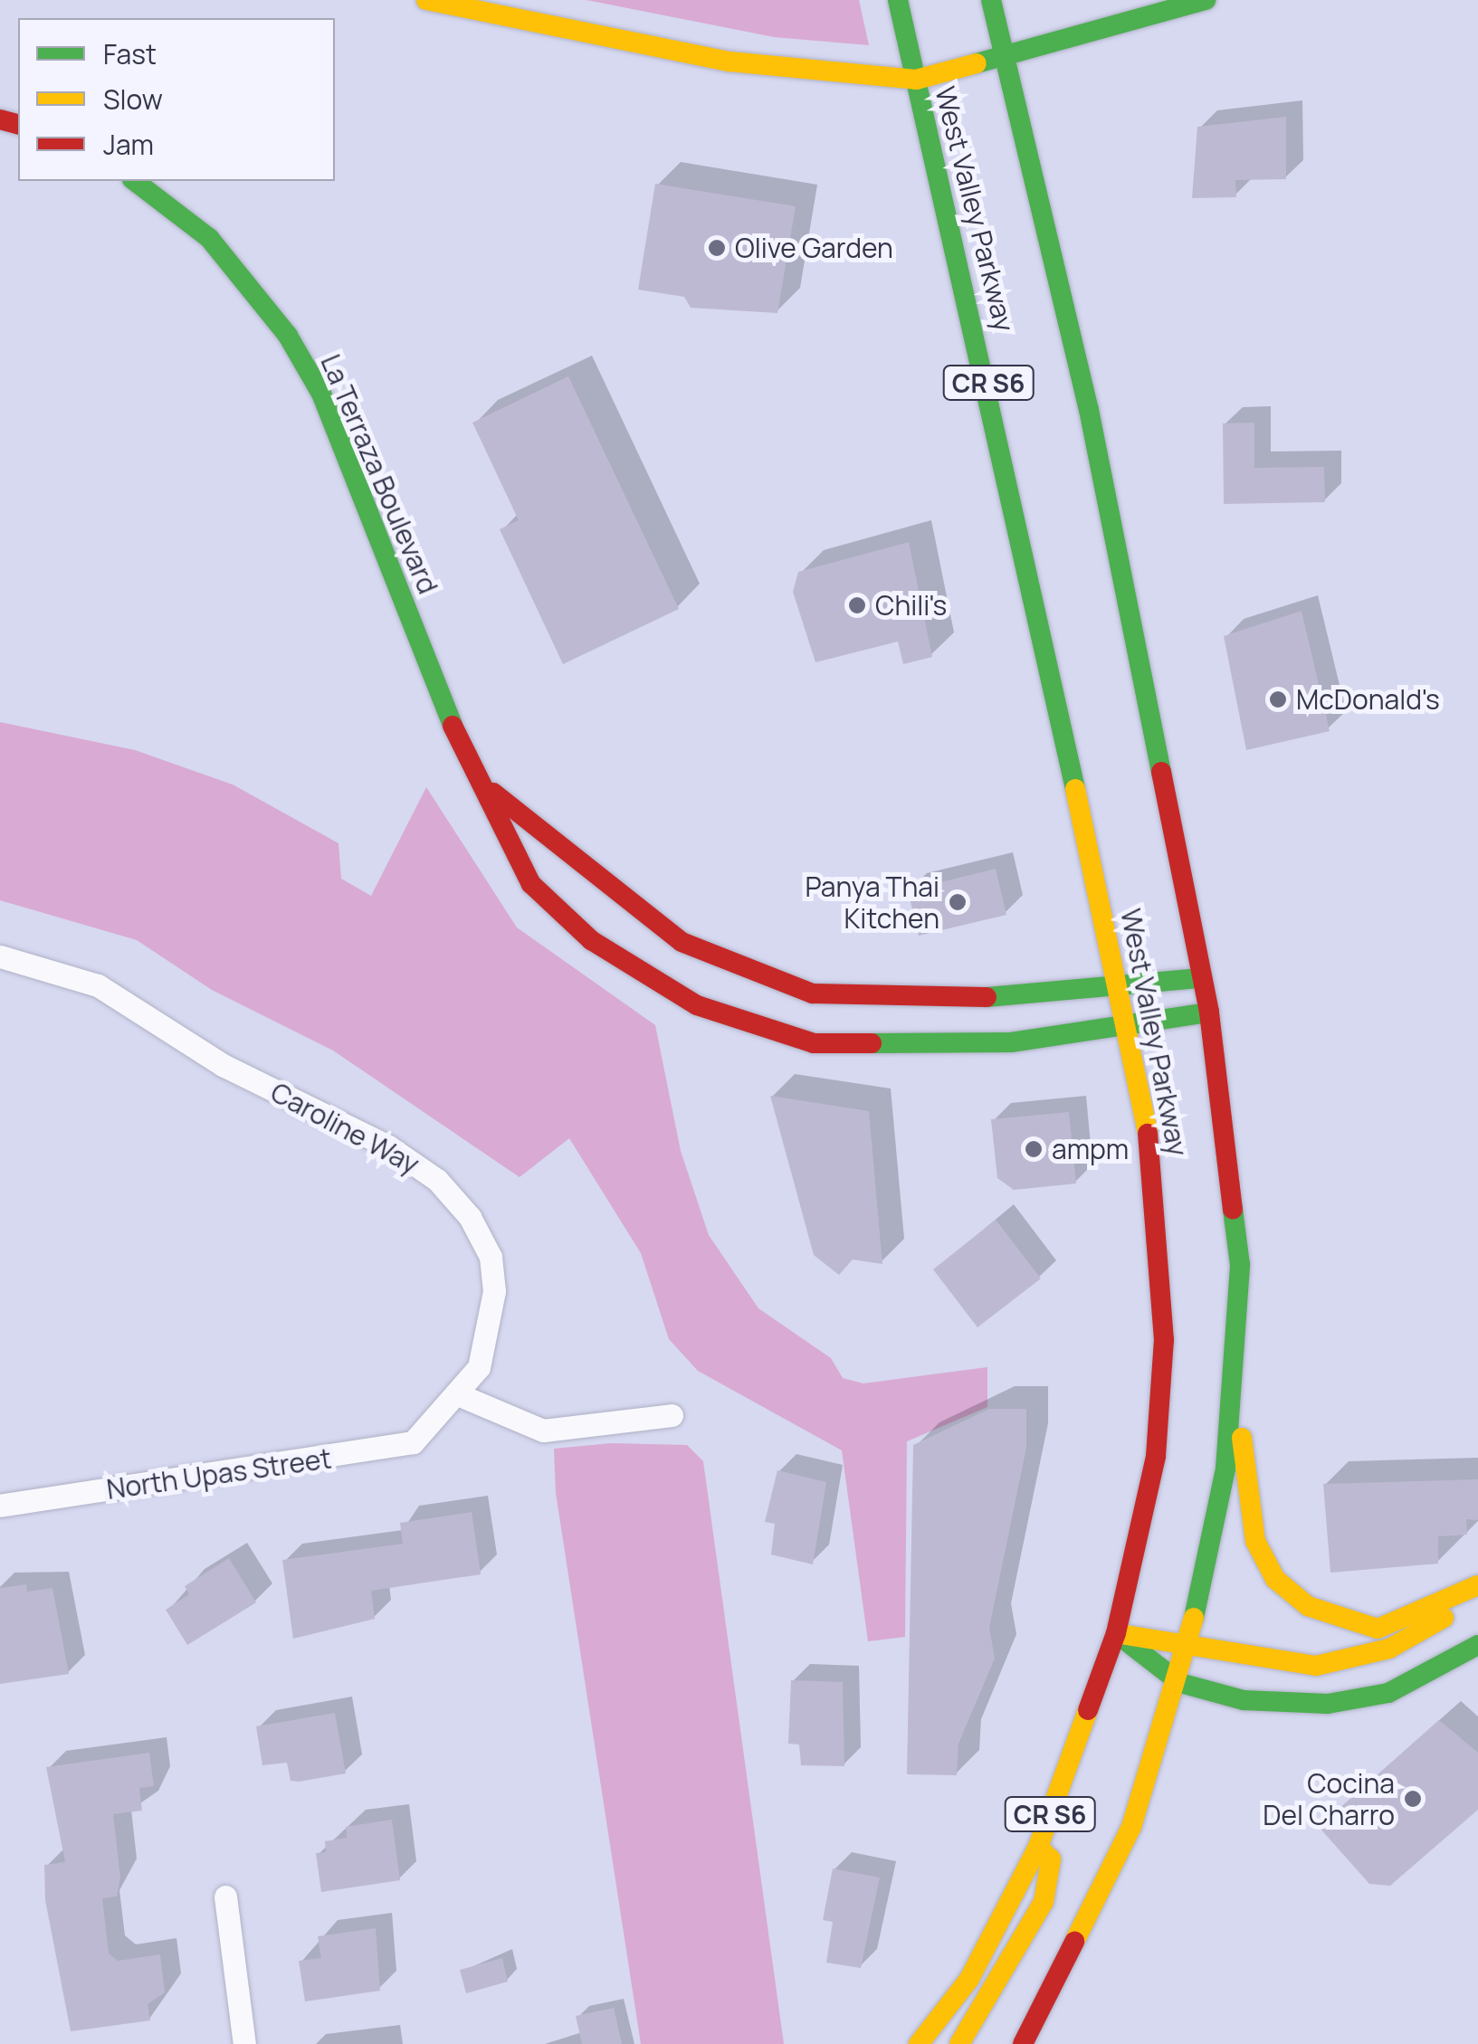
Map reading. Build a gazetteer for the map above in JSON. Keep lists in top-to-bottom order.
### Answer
{
  "streets": {
    "main road": ["West Valley Parkway", "CR S6", "La Terraza Boulevard"],
    "street": ["Caroline Way", "North Upas Street"]
  },
  "crossings": [
    ["West Valley Parkway", "La Terraza Boulevard"],
    ["Caroline Way", "North Upas Street"]
  ],
  "places": [
    "Olive Garden",
    "Chili's",
    "McDonald's",
    "Panya Thai Kitchen",
    "ampm",
    "Cocina Del Charro"
  ],
  "legend": ["Fast", "Slow", "Jam"]
}
